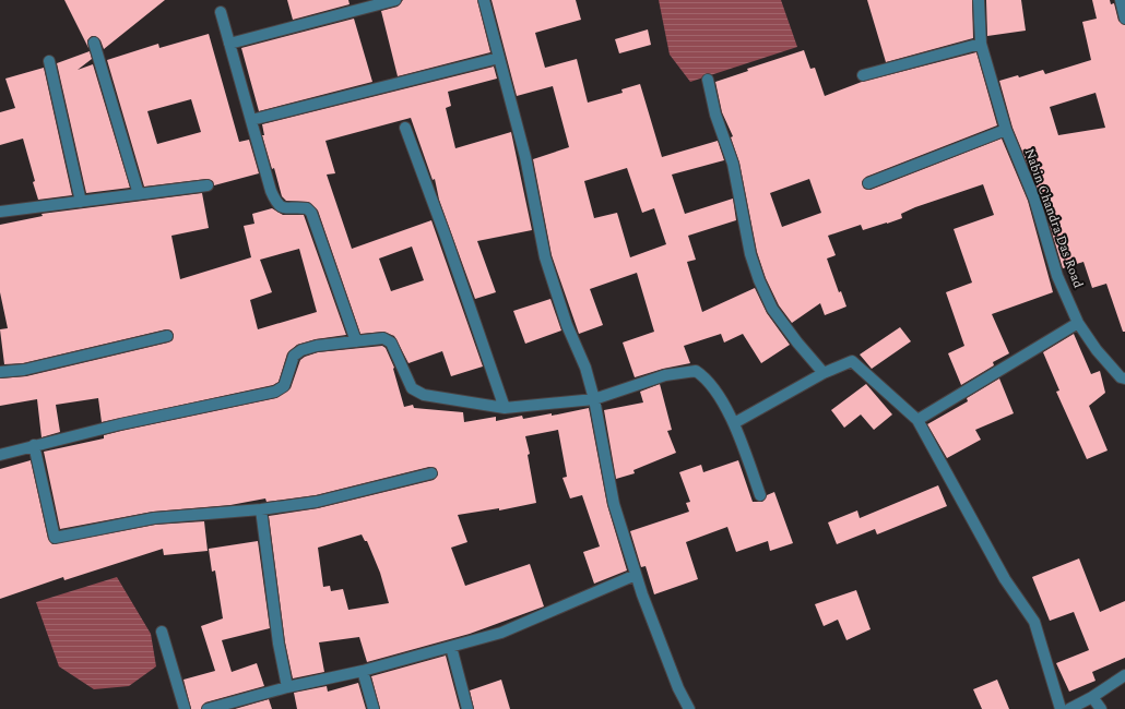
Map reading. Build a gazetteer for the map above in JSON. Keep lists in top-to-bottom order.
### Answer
{
  "streets": {
    "street": ["Nabin Chandra Das Road"]
  }
}
